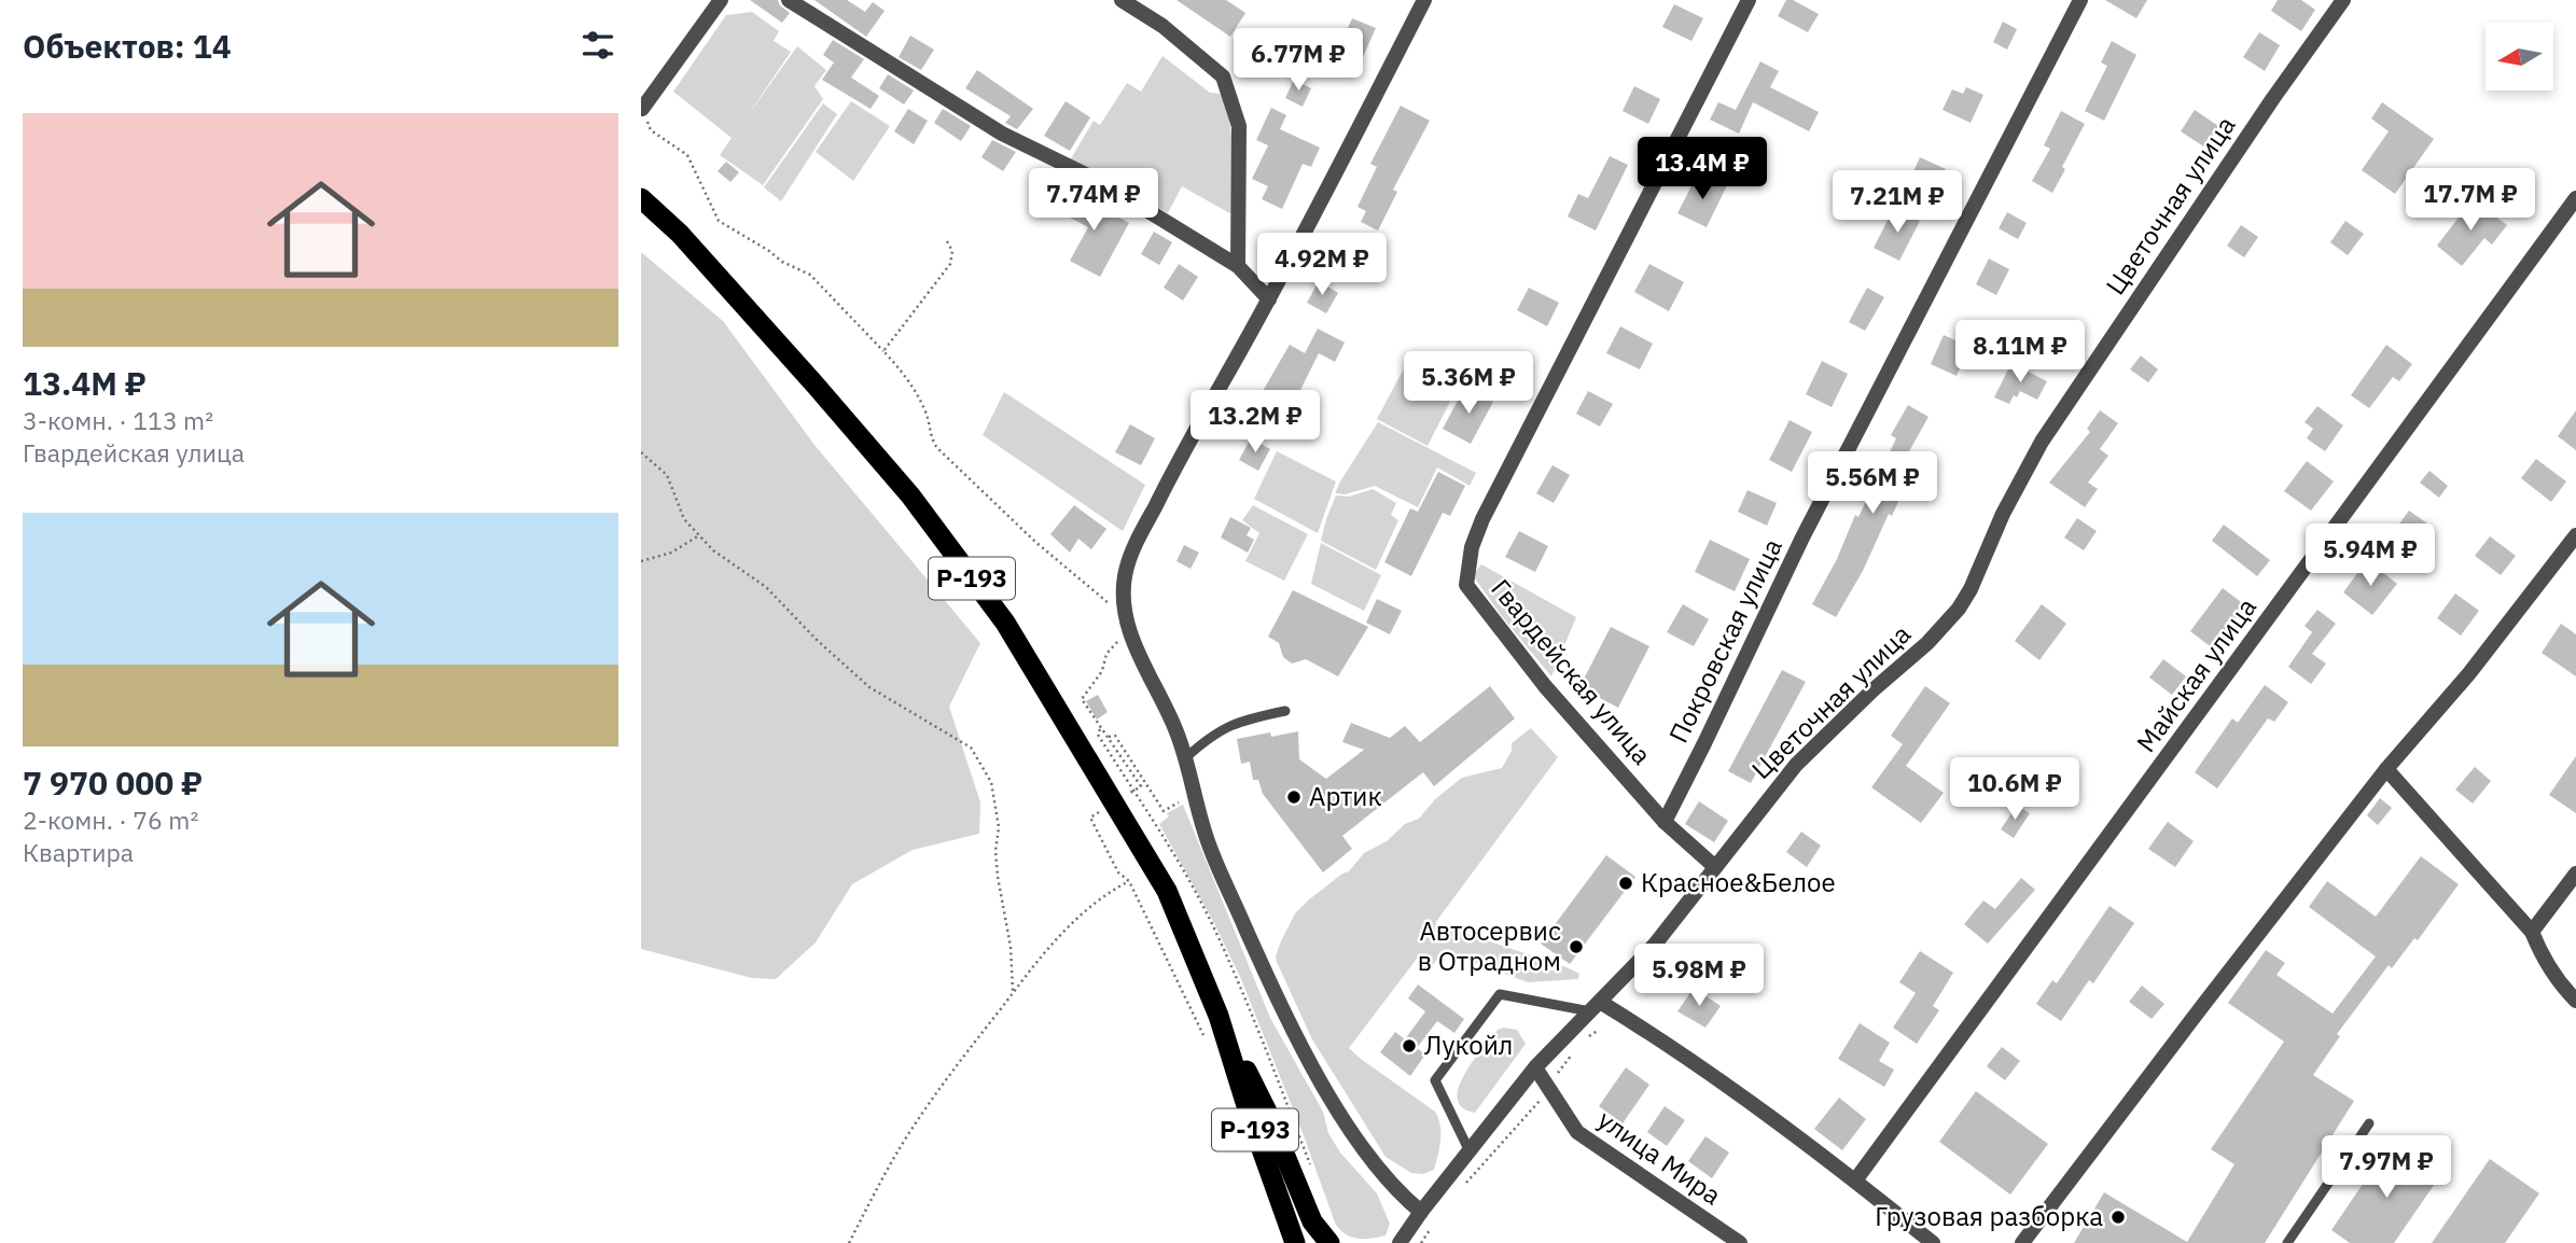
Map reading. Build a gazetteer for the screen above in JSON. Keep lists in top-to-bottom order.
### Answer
{
  "streets": {
    "highway": ["Р-193"],
    "street": [
      "Цветочная улица",
      "Покровская улица",
      "Гвардейская улица",
      "Майская улица",
      "улица Мира"
    ]
  },
  "crossings": [
    ["Цветочная улица", "Гвардейская улица"],
    ["Цветочная улица", "улица Мира"],
    ["Покровская улица", "Гвардейская улица"]
  ],
  "places": [
    "Артик",
    "Красное&Белое",
    "Автосервис в Отрадном",
    "Лукойл",
    "Грузовая разборка"
  ],
  "north": "left",
  "page": {
    "heading": "Объектов: 14",
    "price": [
      "6.77M ₽",
      "13.4M ₽",
      "7.74M ₽",
      "17.7M ₽",
      "7.21M ₽",
      "4.92M ₽",
      "8.11M ₽",
      "5.36M ₽",
      "13.2M ₽",
      "5.56M ₽",
      "5.94M ₽",
      "10.6M ₽",
      "5.98M ₽",
      "7.97M ₽"
    ],
    "list": [
      {
        "name": "13.4M ₽",
        "note": "3-комн. · 113 m² · Гвардейская улица"
      },
      {
        "name": "7 970 000 ₽",
        "note": "2-комн. · 76 m² · Квартира"
      }
    ]
  }
}
